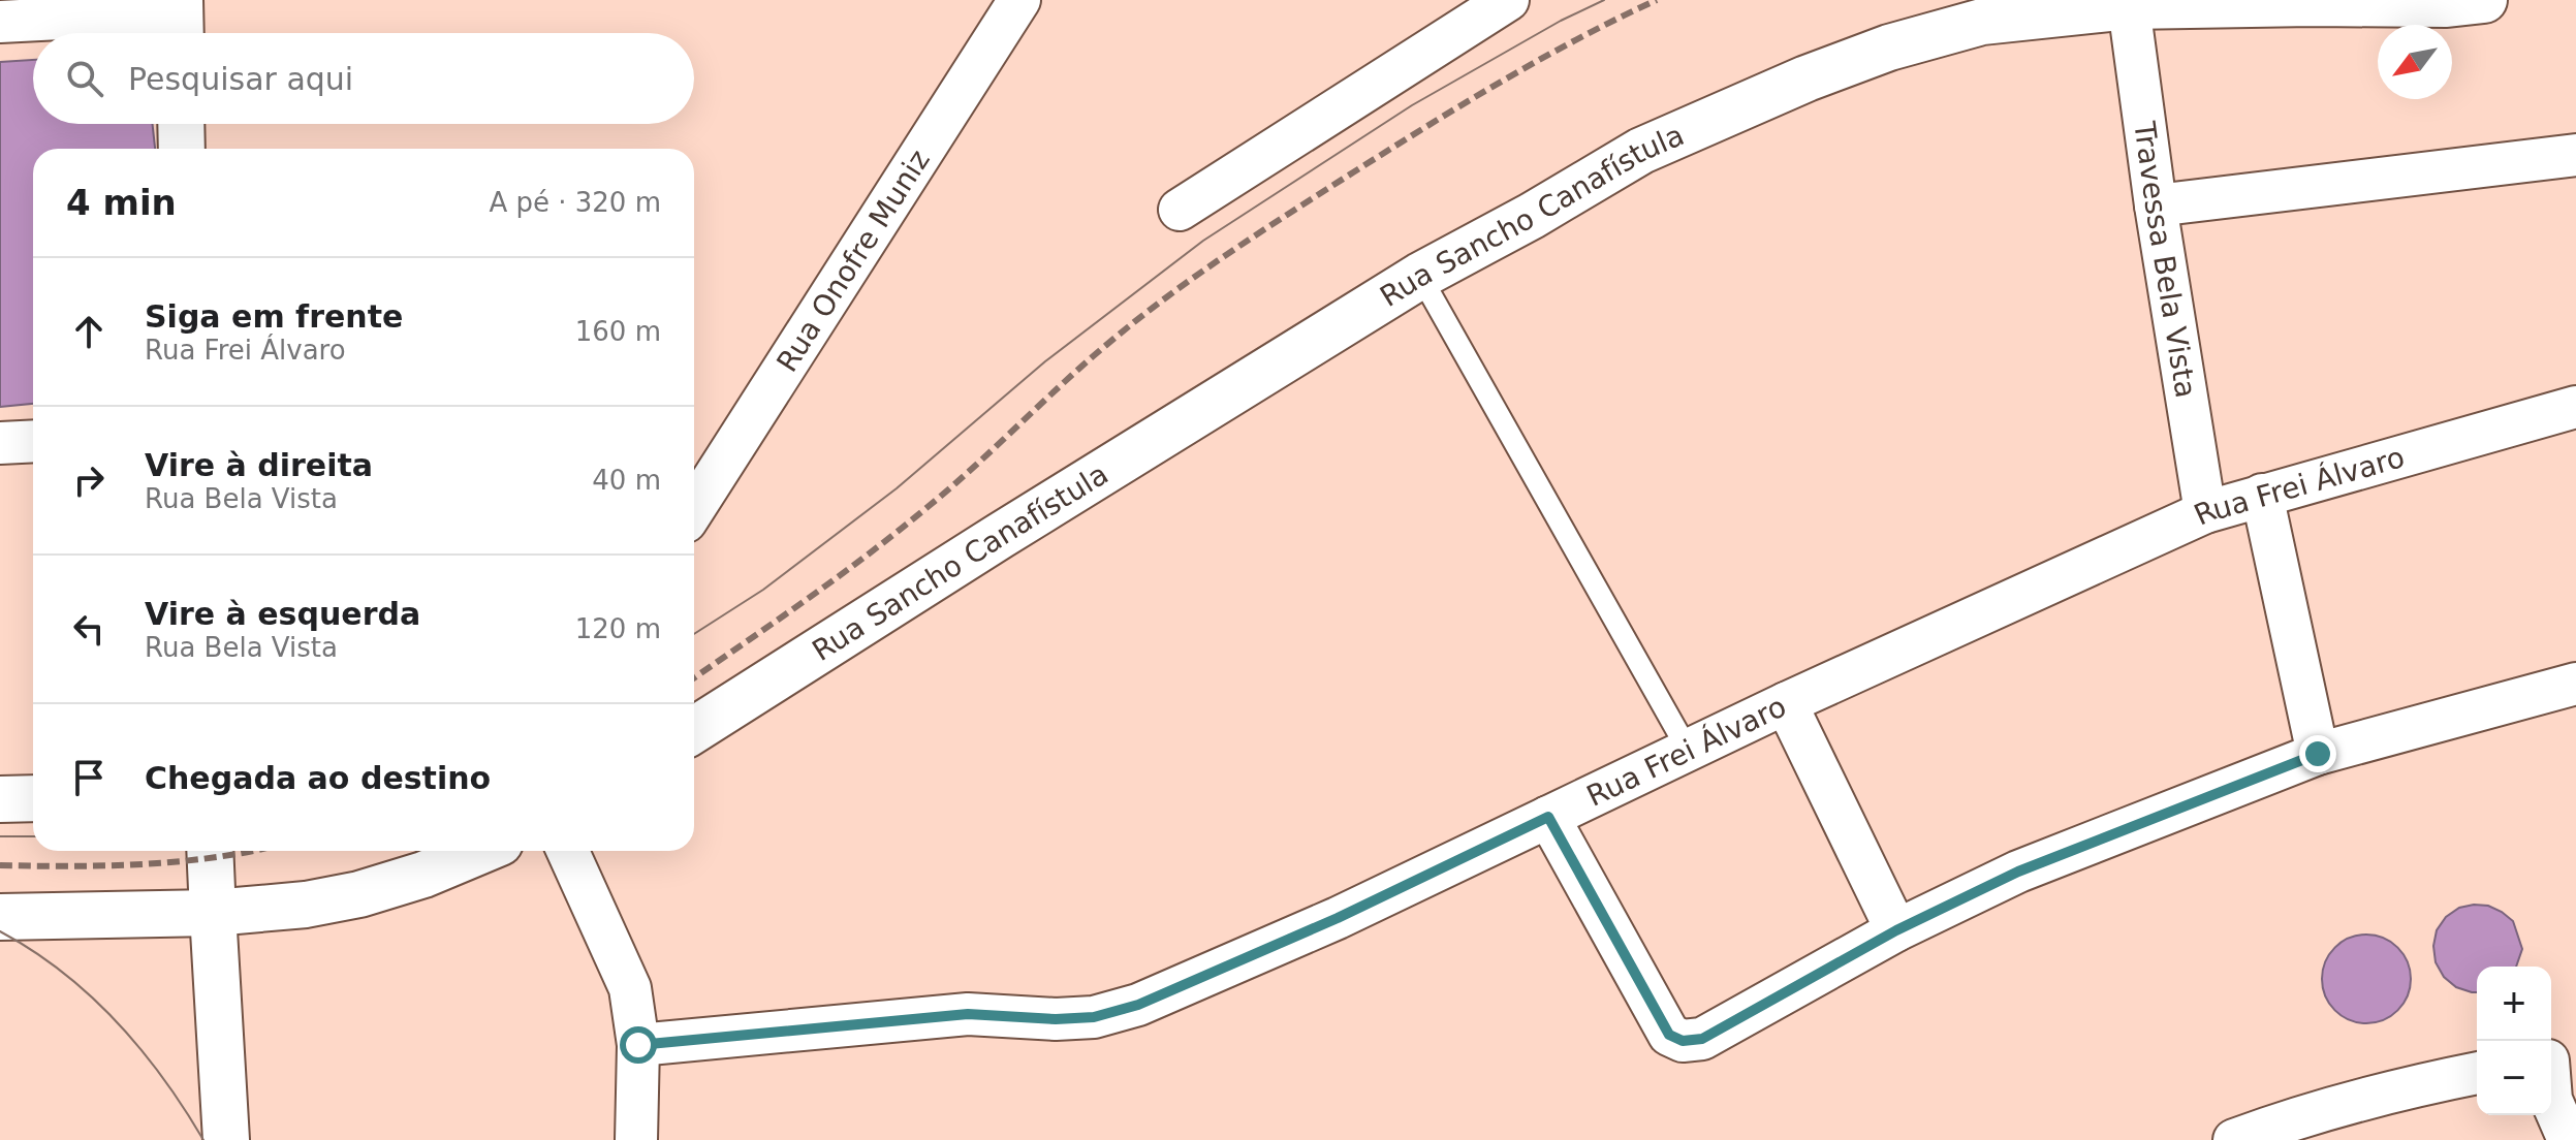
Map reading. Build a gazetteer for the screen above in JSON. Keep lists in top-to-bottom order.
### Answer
{
  "streets": {
    "main road": ["Rua Sancho Canafístula"],
    "street": ["Travessa Bela Vista", "Rua Onofre Muniz", "Rua Frei Álvaro"]
  },
  "crossings": [
    ["Rua Sancho Canafístula", "Travessa Bela Vista"],
    ["Travessa Bela Vista", "Rua Frei Álvaro"]
  ],
  "north": "bottom left",
  "page": {
    "search": "Pesquisar aqui",
    "heading": ["4 min", "A pé · 320 m"],
    "list": [
      ["Siga em frente", "Rua Frei Álvaro", "160 m"],
      ["Vire à direita", "Rua Bela Vista", "40 m"],
      ["Vire à esquerda", "Rua Bela Vista", "120 m"],
      "Chegada ao destino"
    ],
    "map_buttons": ["+", "−"]
  }
}
